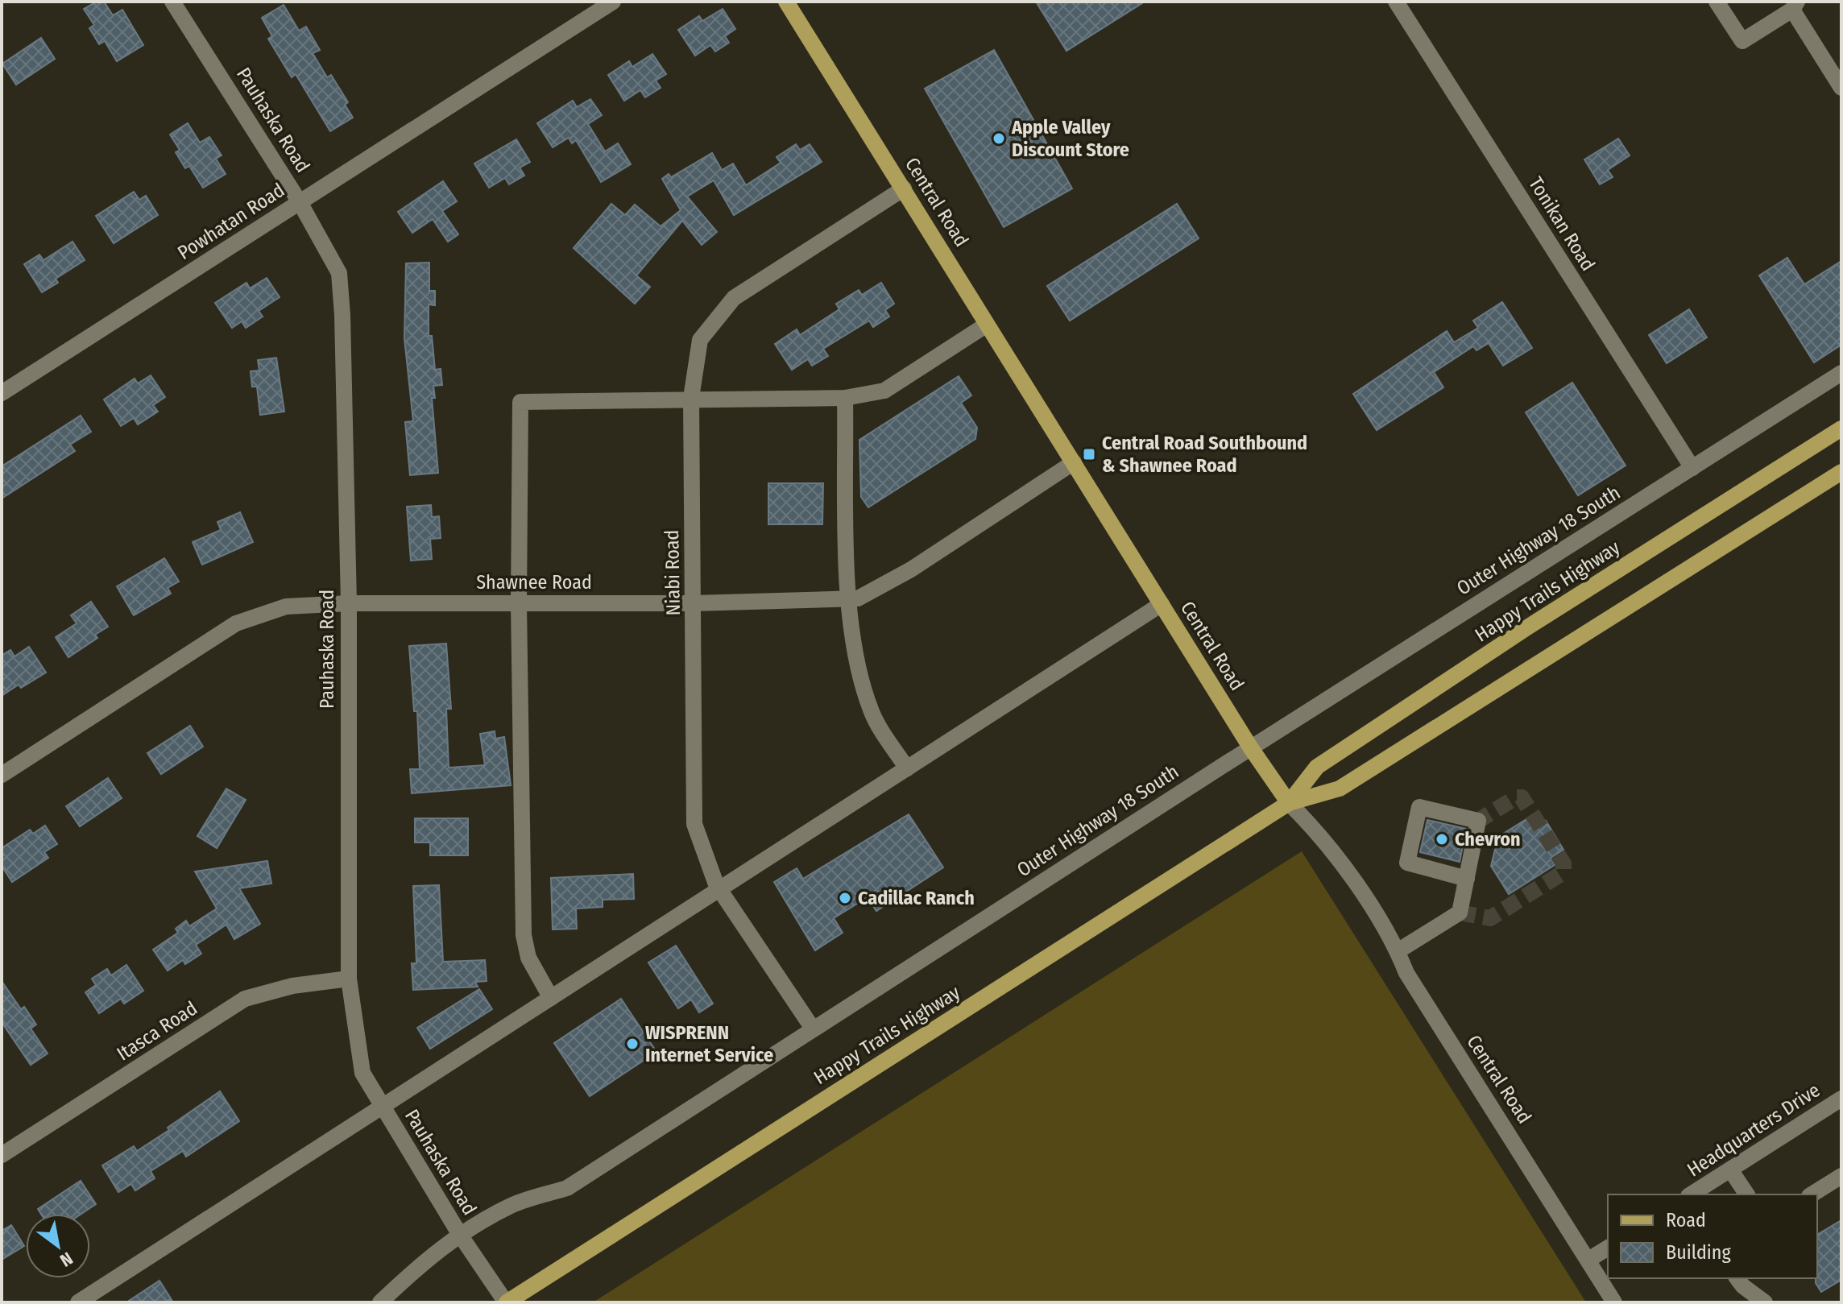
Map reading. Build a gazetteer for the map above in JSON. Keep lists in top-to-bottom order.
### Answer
{
  "streets": {
    "main road": ["Central Road", "Happy Trails Highway"],
    "street": [
      "Pauhaska Road",
      "Powhatan Road",
      "Tonikan Road",
      "Outer Highway 18 South",
      "Niabi Road",
      "Shawnee Road",
      "Itasca Road",
      "Headquarters Drive"
    ]
  },
  "crossings": [
    ["Pauhaska Road", "Powhatan Road"],
    ["Pauhaska Road", "Outer Highway 18 South"],
    ["Pauhaska Road", "Shawnee Road"],
    ["Pauhaska Road", "Happy Trails Highway"],
    ["Pauhaska Road", "Itasca Road"],
    ["Central Road", "Outer Highway 18 South"],
    ["Central Road", "Niabi Road"],
    ["Central Road", "Shawnee Road"],
    ["Central Road", "Happy Trails Highway"],
    ["Tonikan Road", "Outer Highway 18 South"],
    ["Outer Highway 18 South", "Niabi Road"],
    ["Niabi Road", "Shawnee Road"]
  ],
  "places": {
    "other": [
      "Apple Valley Discount Store",
      "Chevron",
      "Cadillac Ranch",
      "WISPRENN Internet Service"
    ],
    "transit": ["Central Road Southbound & Shawnee Road"]
  },
  "legend": ["Road", "Building"],
  "north": "bottom right"
}
